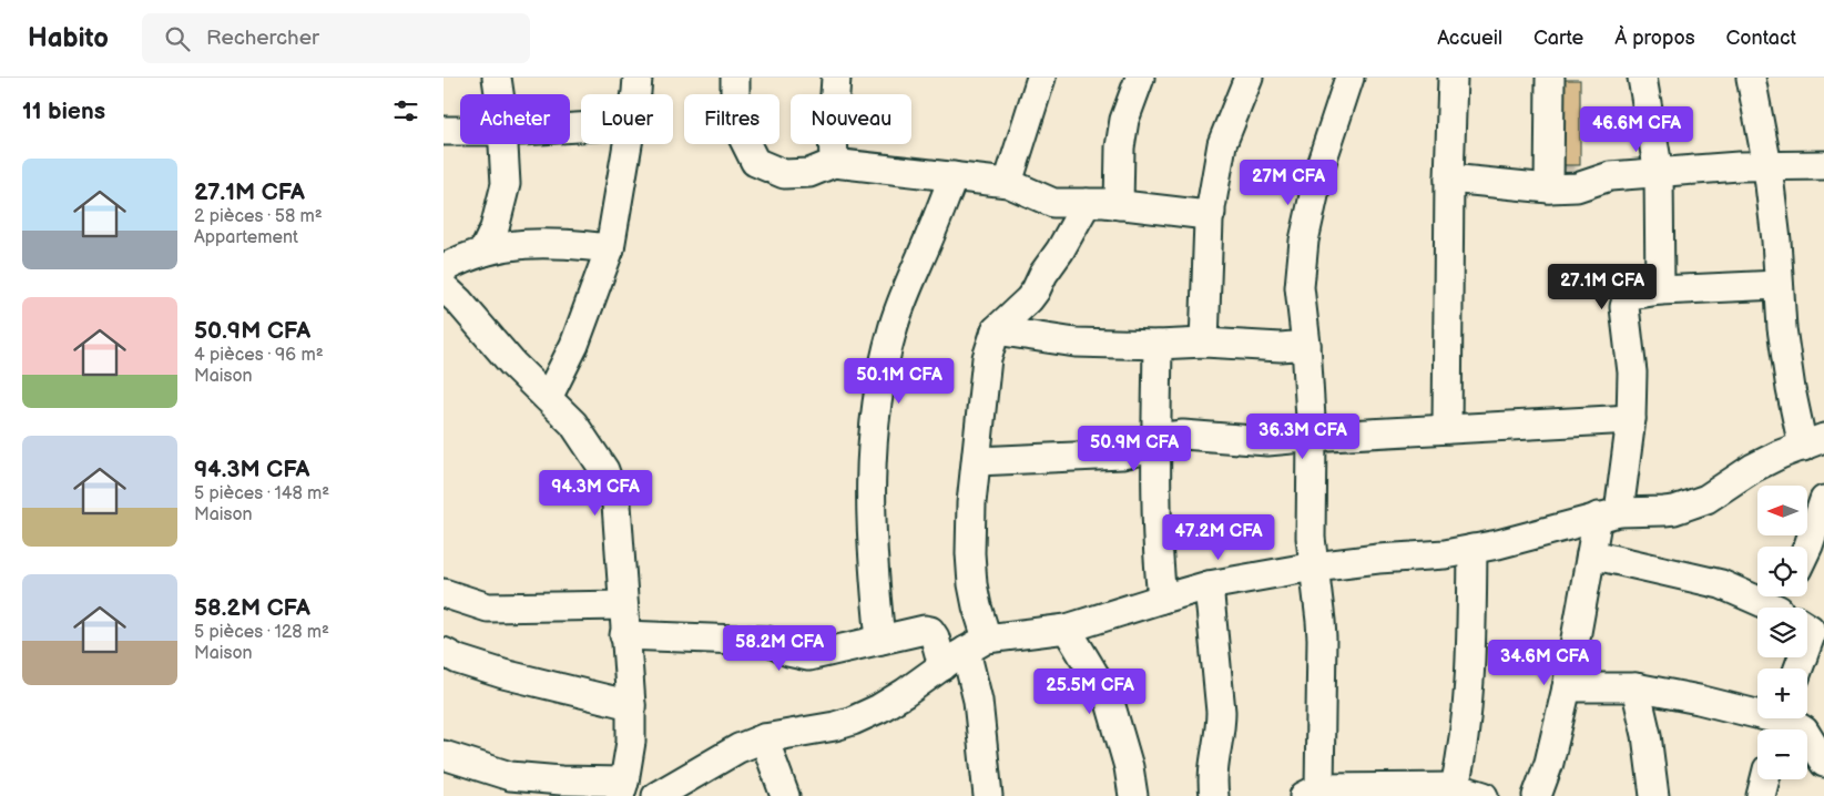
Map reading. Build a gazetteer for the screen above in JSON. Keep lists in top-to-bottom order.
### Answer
{
  "north": "left",
  "page": {
    "header": "Habito",
    "search": "Rechercher",
    "nav": [
      "Accueil",
      "Carte",
      "À propos",
      "Contact"
    ],
    "heading": "11 biens",
    "chip": [
      "Acheter",
      "Louer",
      "Filtres",
      "Nouveau"
    ],
    "price": [
      "46.6M CFA",
      "27M CFA",
      "27.1M CFA",
      "50.1M CFA",
      "36.3M CFA",
      "50.9M CFA",
      "94.3M CFA",
      "47.2M CFA",
      "58.2M CFA",
      "34.6M CFA",
      "25.5M CFA"
    ],
    "list": [
      {
        "name": "27.1M CFA",
        "note": "2 pièces · 58 m² · Appartement"
      },
      {
        "name": "50.9M CFA",
        "note": "4 pièces · 96 m² · Maison"
      },
      {
        "name": "94.3M CFA",
        "note": "5 pièces · 148 m² · Maison"
      },
      {
        "name": "58.2M CFA",
        "note": "5 pièces · 128 m² · Maison"
      }
    ],
    "map_buttons": ["+", "−"]
  }
}
